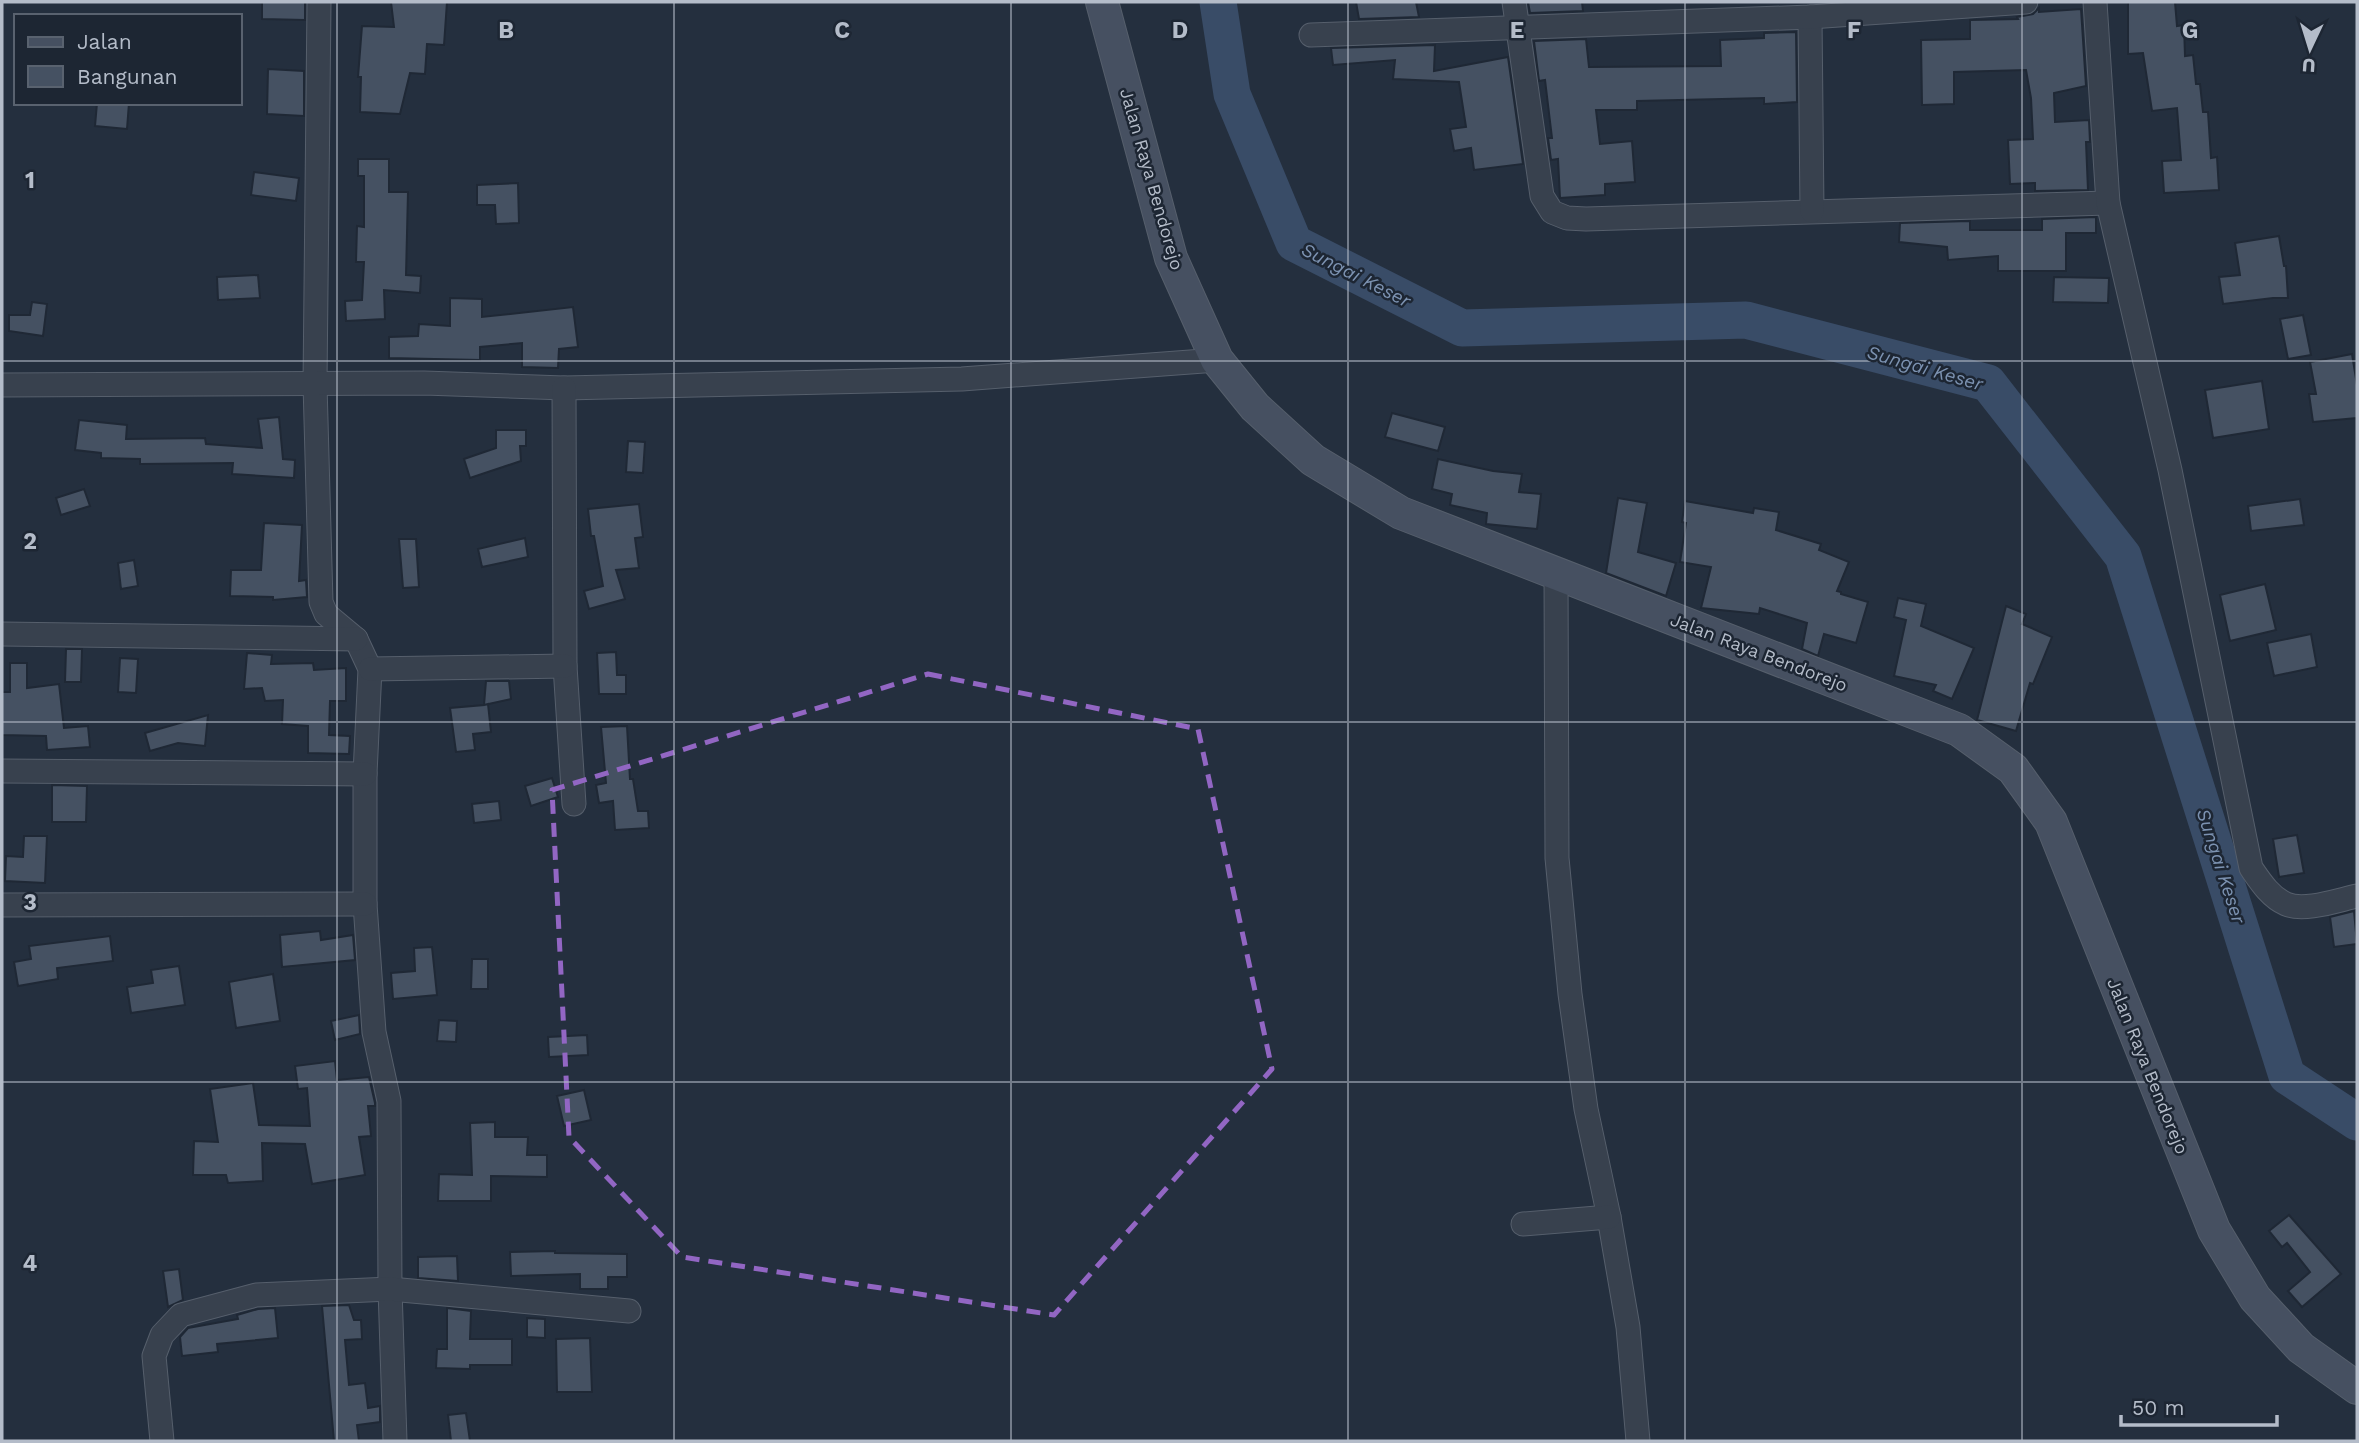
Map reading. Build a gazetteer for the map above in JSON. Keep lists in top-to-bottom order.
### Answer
{
  "streets": {
    "main road": ["Jalan Raya Bendorejo"]
  },
  "water": ["Sungai Keser"],
  "legend": ["Jalan", "Bangunan"],
  "scale_bar": "50 m",
  "north": "bottom",
  "grid": {
    "columns": [
      "B",
      "C",
      "D",
      "E",
      "F",
      "G"
    ],
    "rows": [
      "1",
      "2",
      "3",
      "4"
    ]
  }
}
